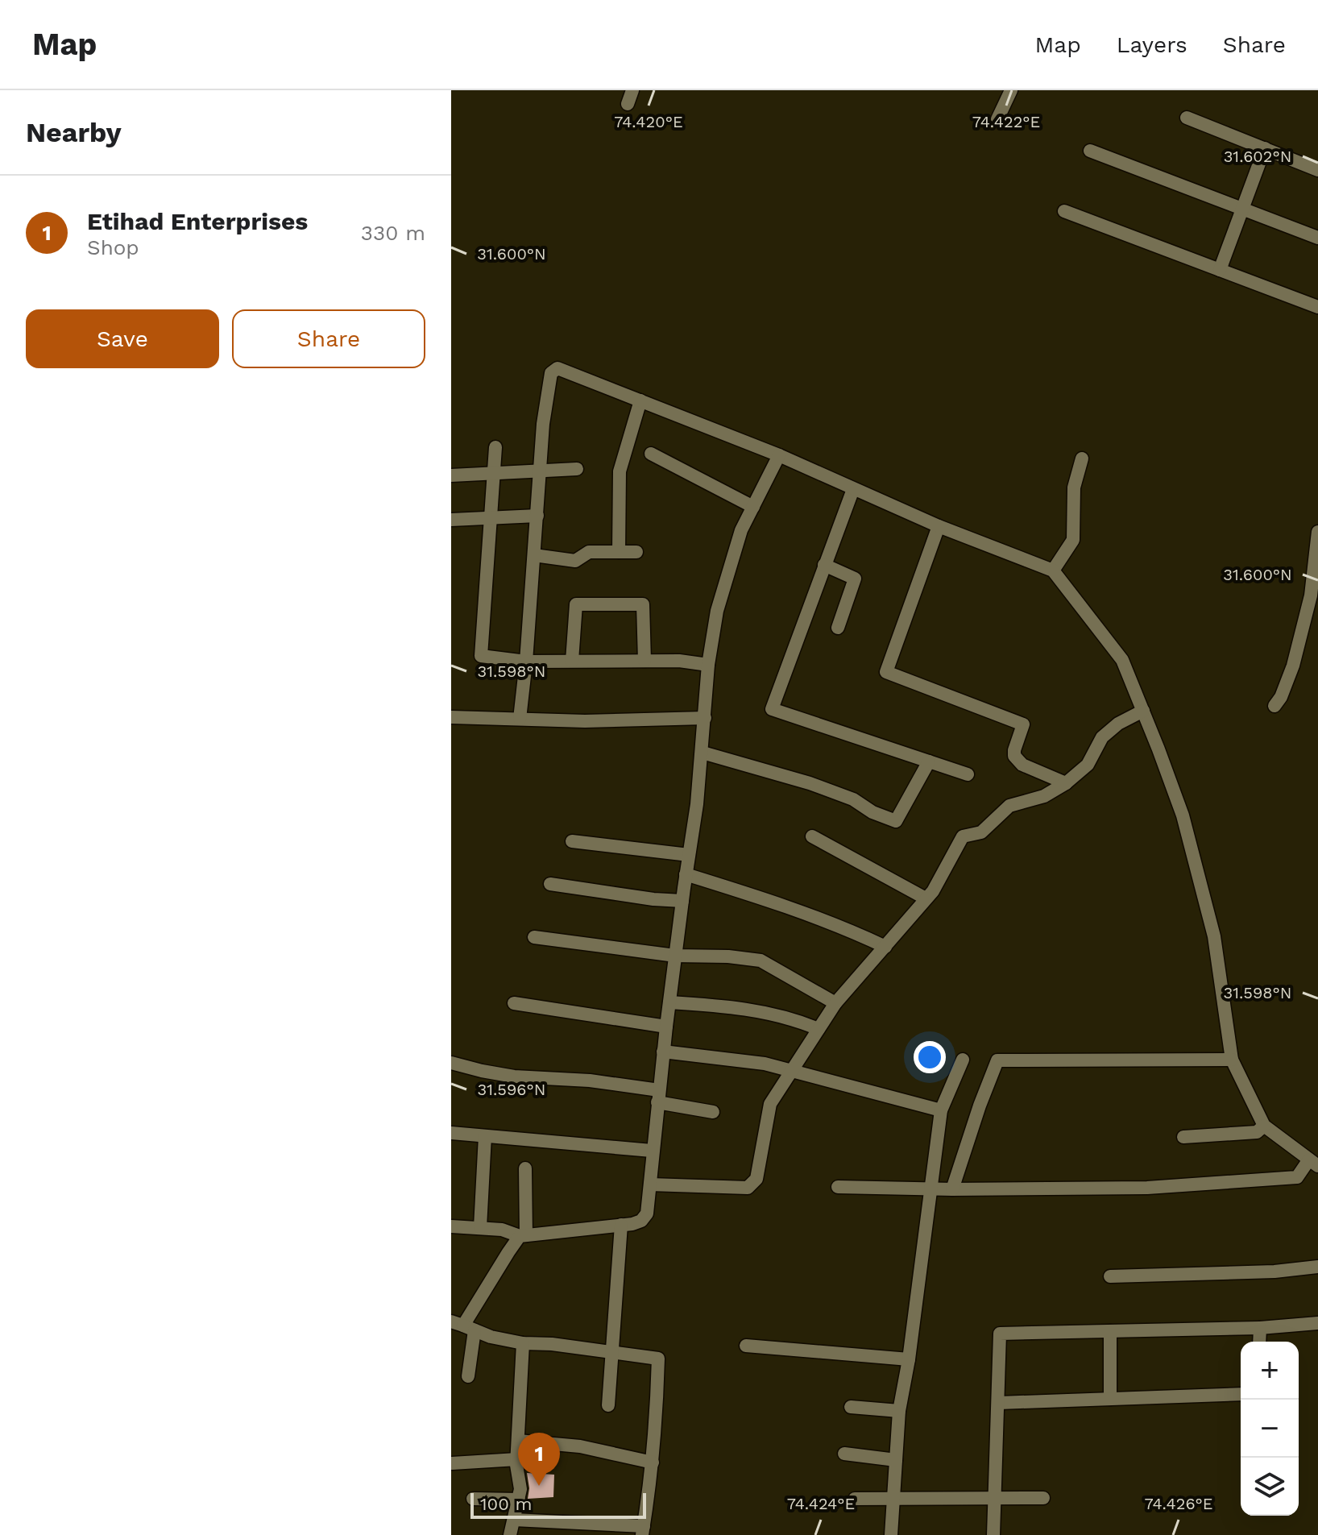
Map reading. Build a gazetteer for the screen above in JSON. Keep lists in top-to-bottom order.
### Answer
{
  "scale_bar": "100 m",
  "page": {
    "header": "Map",
    "nav": ["Map", "Layers", "Share"],
    "heading": "Nearby",
    "list": [
      {
        "mark": "1",
        "name": "Etihad Enterprises",
        "note": "Shop",
        "value": "330 m"
      }
    ],
    "buttons": ["Save", "Share"],
    "map_buttons": ["+", "−"],
    "pins": "1",
    "scale": "100 m"
  },
  "coordinates": [
    "74.420°E",
    "74.422°E",
    "31.602°N",
    "31.600°N",
    "31.598°N",
    "31.596°N",
    "74.424°E",
    "74.426°E"
  ]
}
